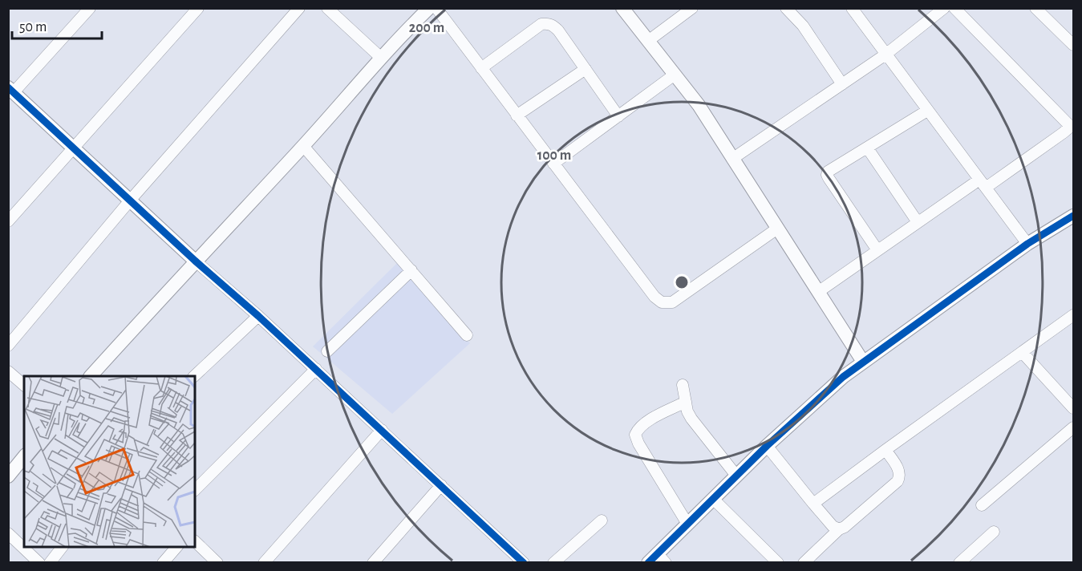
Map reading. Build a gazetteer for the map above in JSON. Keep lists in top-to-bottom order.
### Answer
{
  "scale_bar": "50 m",
  "rings": ["200 m", "100 m"]
}
